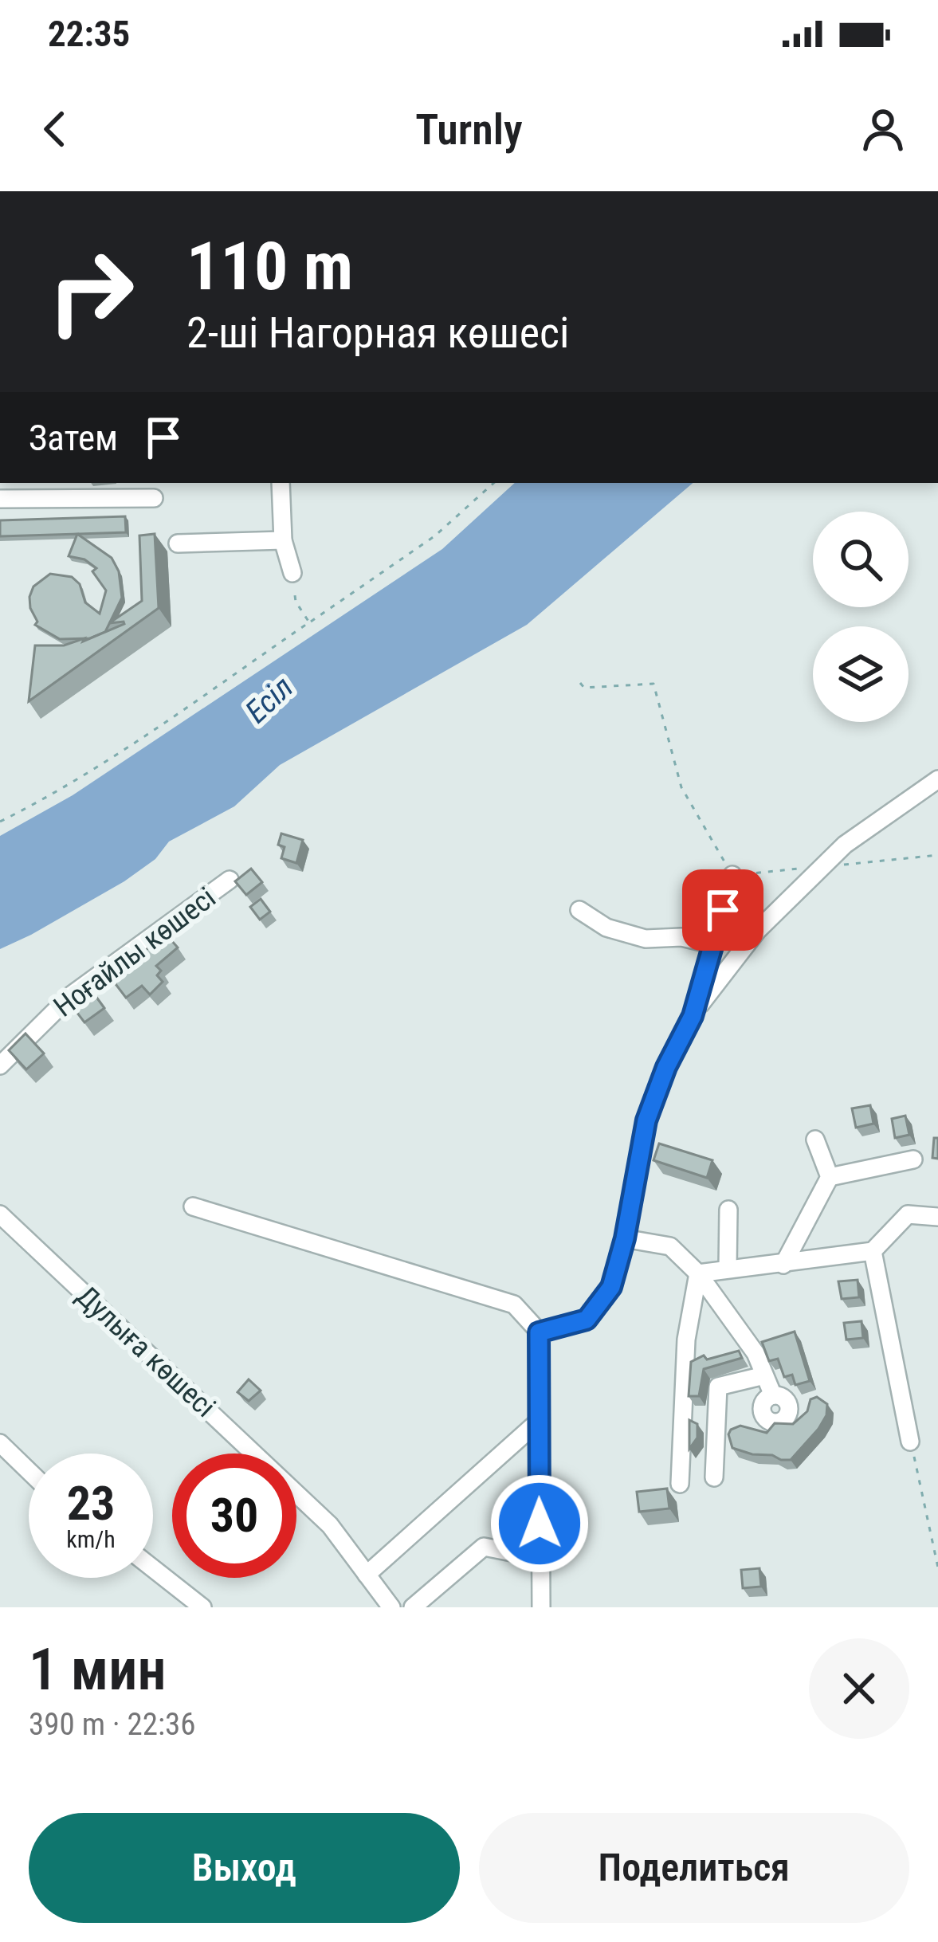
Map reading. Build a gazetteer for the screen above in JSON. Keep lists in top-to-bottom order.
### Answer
{
  "streets": {
    "street": ["Ноғайлы көшесі", "Дулыға көшесі"]
  },
  "water": ["Есіл"],
  "page": {
    "status": "22:35",
    "header": "Turnly",
    "turn": ["110 m", "2-ші Нагорная көшесі"],
    "then": "Затем",
    "speed": "23 km/h",
    "limit": "30",
    "heading": ["1 мин", "390 m · 22:36"],
    "buttons": ["Выход", "Поделиться"]
  }
}
